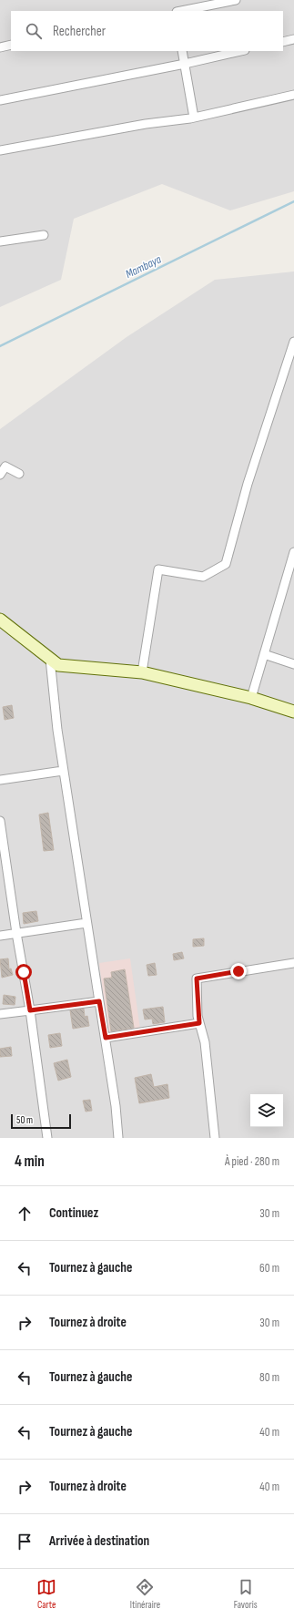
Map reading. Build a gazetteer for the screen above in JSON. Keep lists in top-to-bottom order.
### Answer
{
  "water": ["Mambaya"],
  "scale_bar": "50 m",
  "page": {
    "search": "Rechercher",
    "scale": "50 m",
    "heading": ["4 min", "À pied · 280 m"],
    "list": [
      ["Continuez", "30 m"],
      ["Tournez à gauche", "60 m"],
      ["Tournez à droite", "30 m"],
      ["Tournez à gauche", "80 m"],
      ["Tournez à gauche", "40 m"],
      ["Tournez à droite", "40 m"],
      "Arrivée à destination"
    ],
    "nav": ["Carte", "Itinéraire", "Favoris"]
  }
}
